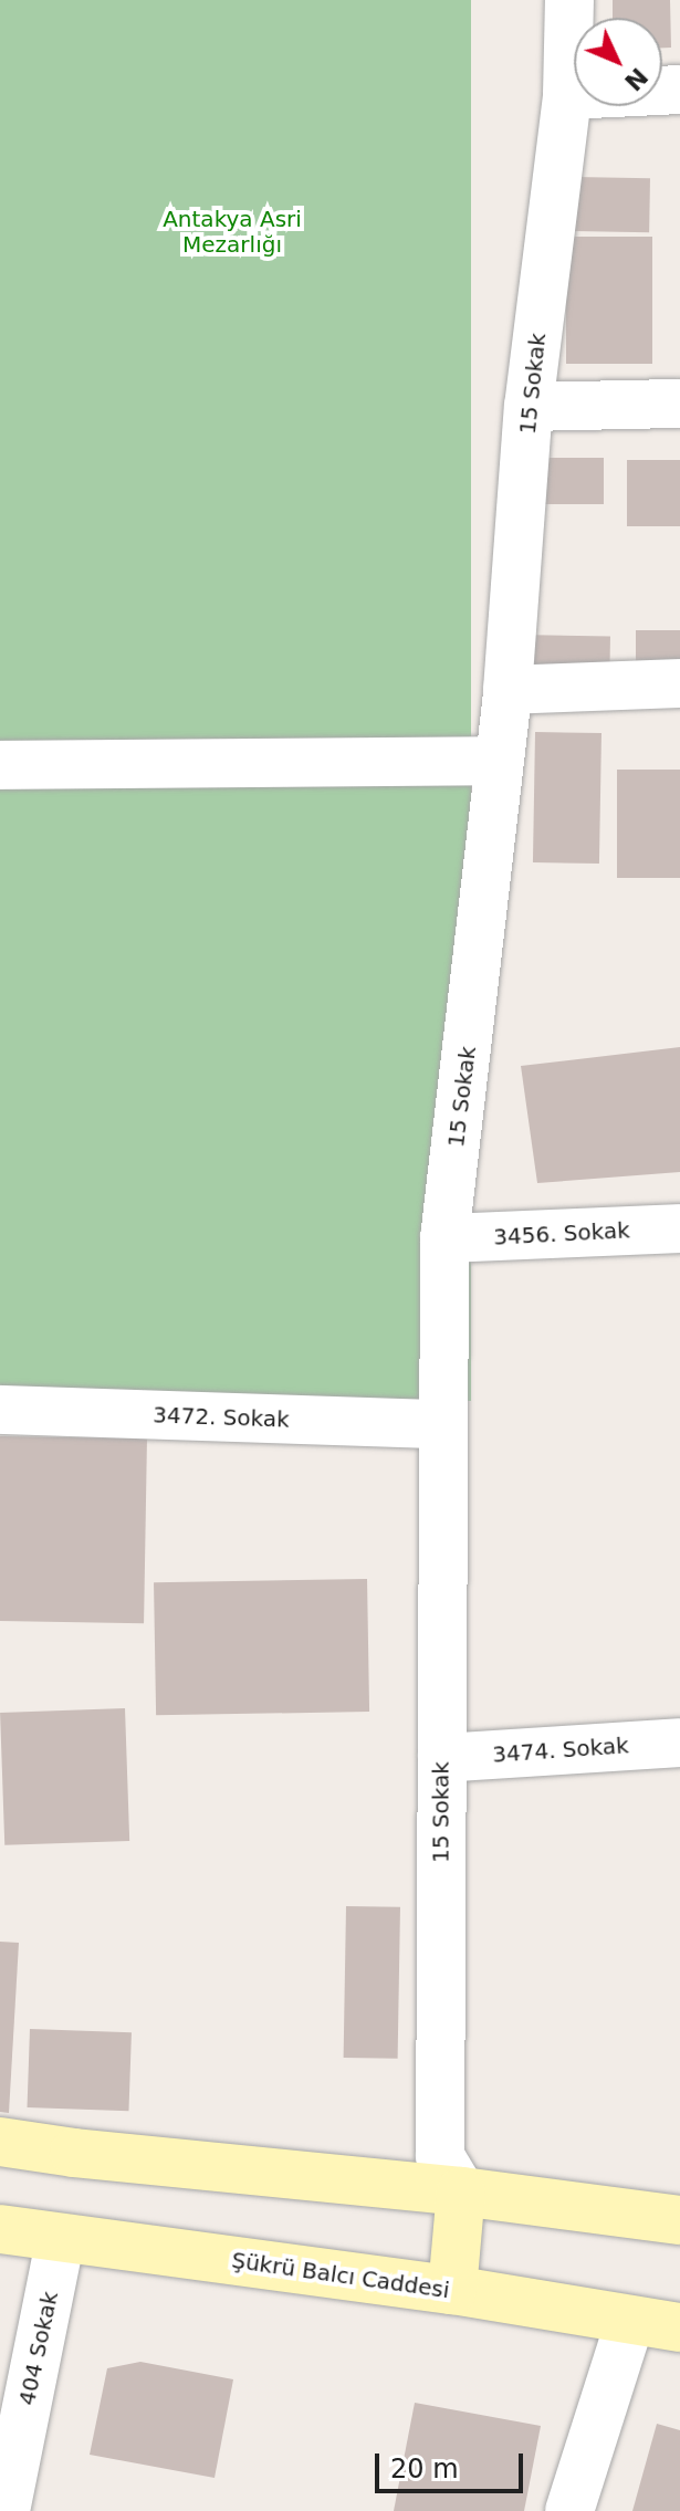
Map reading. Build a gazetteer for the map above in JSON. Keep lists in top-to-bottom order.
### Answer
{
  "streets": {
    "street": [
      "15 Sokak",
      "3456. Sokak",
      "3472. Sokak",
      "3474. Sokak",
      "Şükrü Balcı Caddesi",
      "404 Sokak"
    ]
  },
  "crossings": [
    ["15 Sokak", "3456. Sokak"],
    ["15 Sokak", "3472. Sokak"],
    ["15 Sokak", "3474. Sokak"],
    ["Şükrü Balcı Caddesi", "404 Sokak"]
  ],
  "parks": ["Antakya Asri Mezarlığı"],
  "scale_bar": "20 m",
  "north": "bottom right"
}
